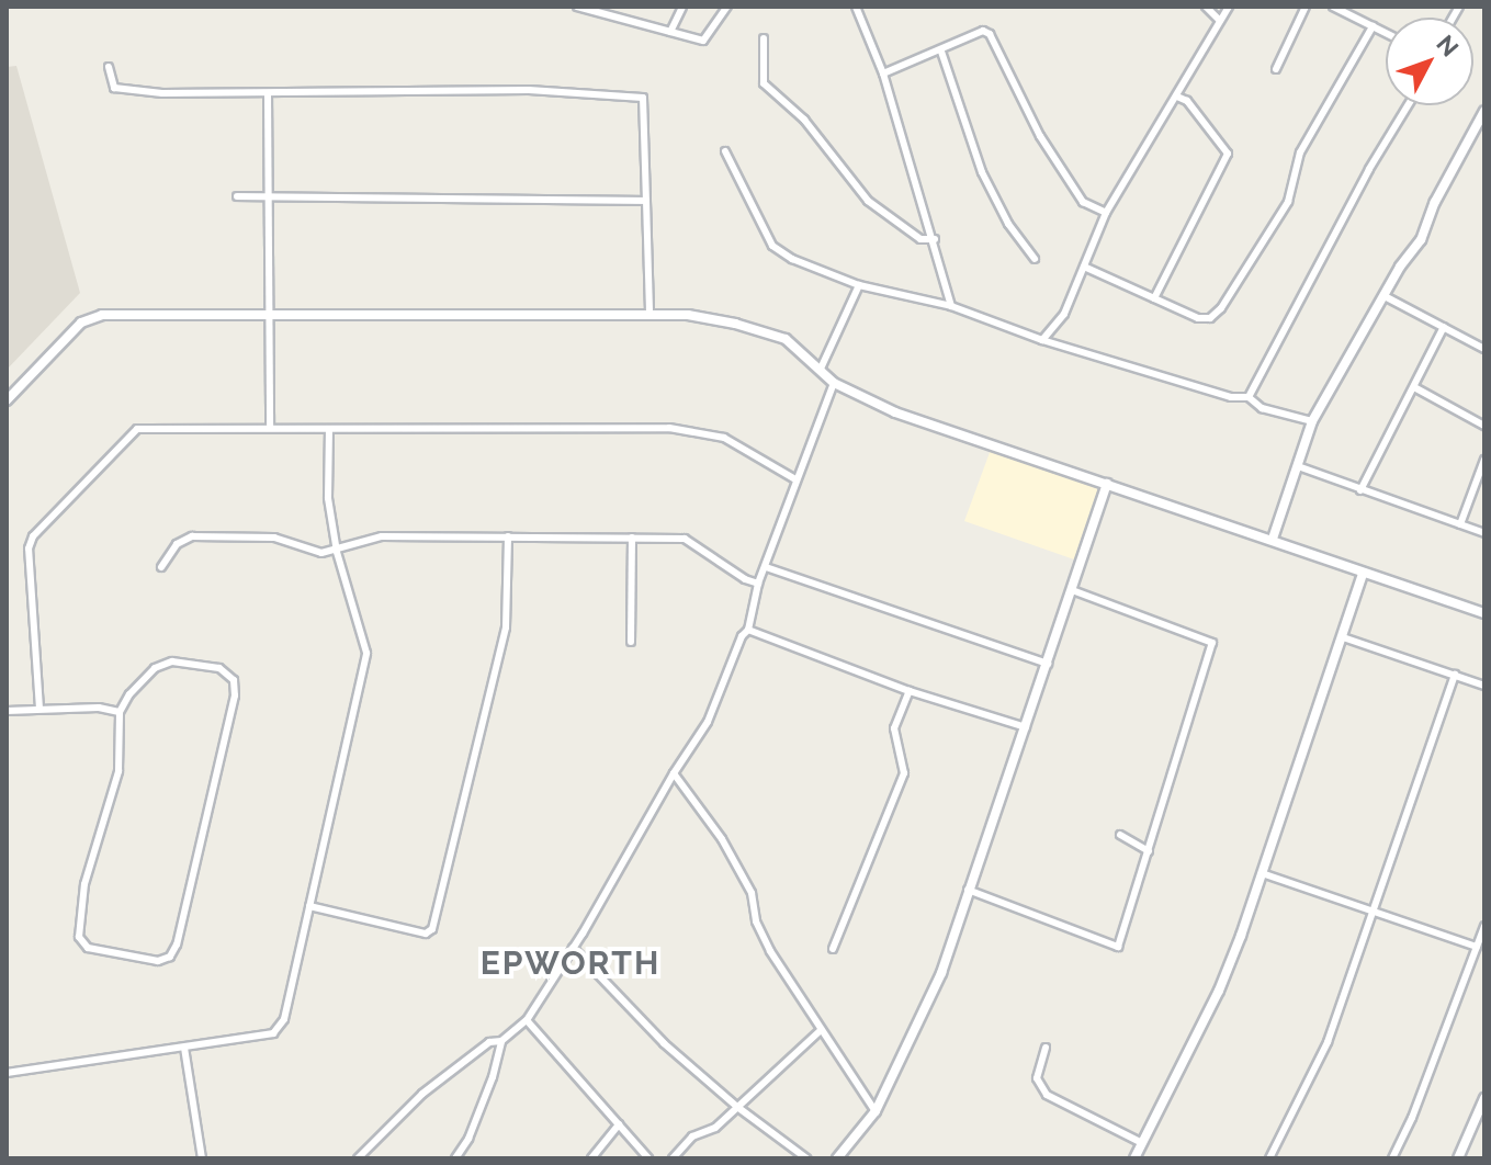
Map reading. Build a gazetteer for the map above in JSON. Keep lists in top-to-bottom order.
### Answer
{
  "districts": ["EPWORTH"],
  "north": "top right"
}
